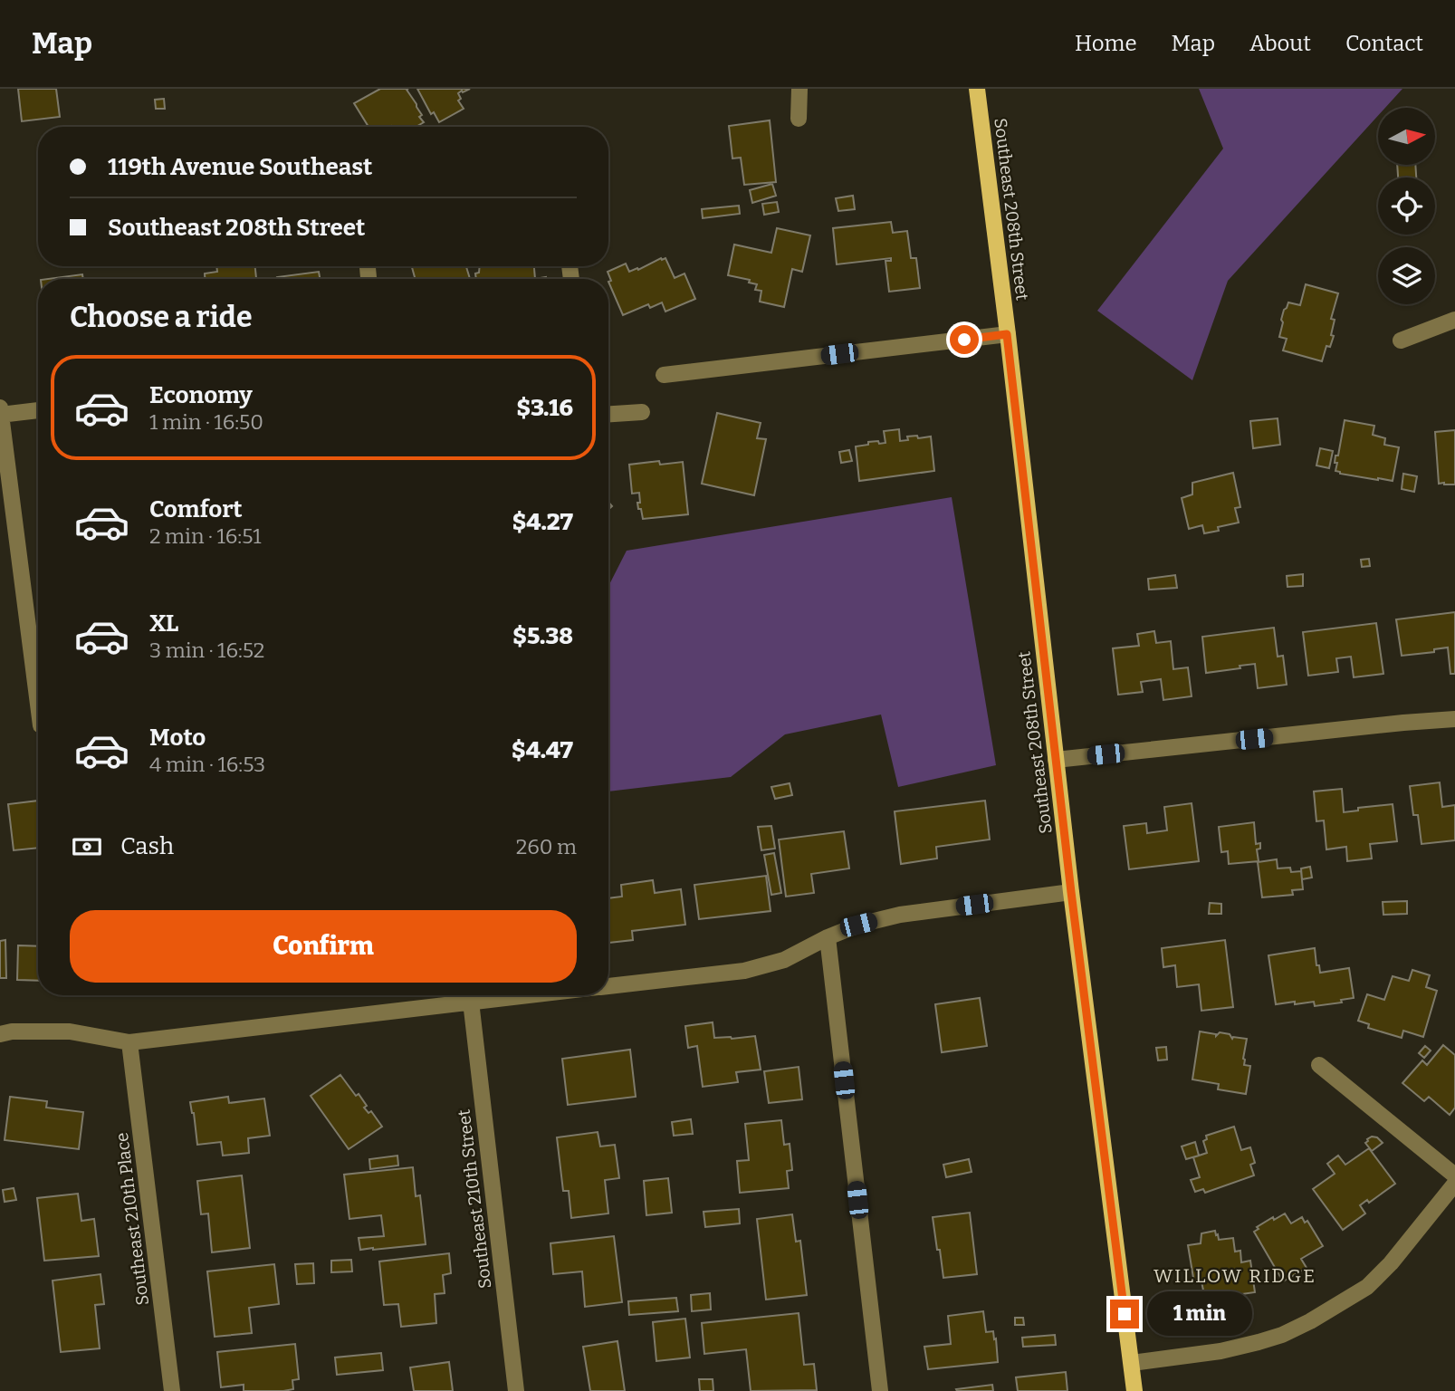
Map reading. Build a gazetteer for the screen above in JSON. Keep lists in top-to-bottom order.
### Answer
{
  "streets": {
    "main road": ["Southeast 208th Street"],
    "street": ["Southeast 210th Street", "Southeast 210th Place"]
  },
  "districts": ["WILLOW RIDGE"],
  "north": "right",
  "page": {
    "header": "Map",
    "nav": [
      "Home",
      "Map",
      "About",
      "Contact"
    ],
    "banner": ["119th Avenue Southeast", "Southeast 208th Street"],
    "heading": "Choose a ride",
    "list": [
      {
        "name": "Economy",
        "note": "1 min · 16:50",
        "value": "$3.16"
      },
      {
        "name": "Comfort",
        "note": "2 min · 16:51",
        "value": "$4.27"
      },
      {
        "name": "XL",
        "note": "3 min · 16:52",
        "value": "$5.38"
      },
      {
        "name": "Moto",
        "note": "4 min · 16:53",
        "value": "$4.47"
      }
    ],
    "pay": ["Cash", "260 m"],
    "buttons": "Confirm",
    "bubble": "1 min"
  }
}
